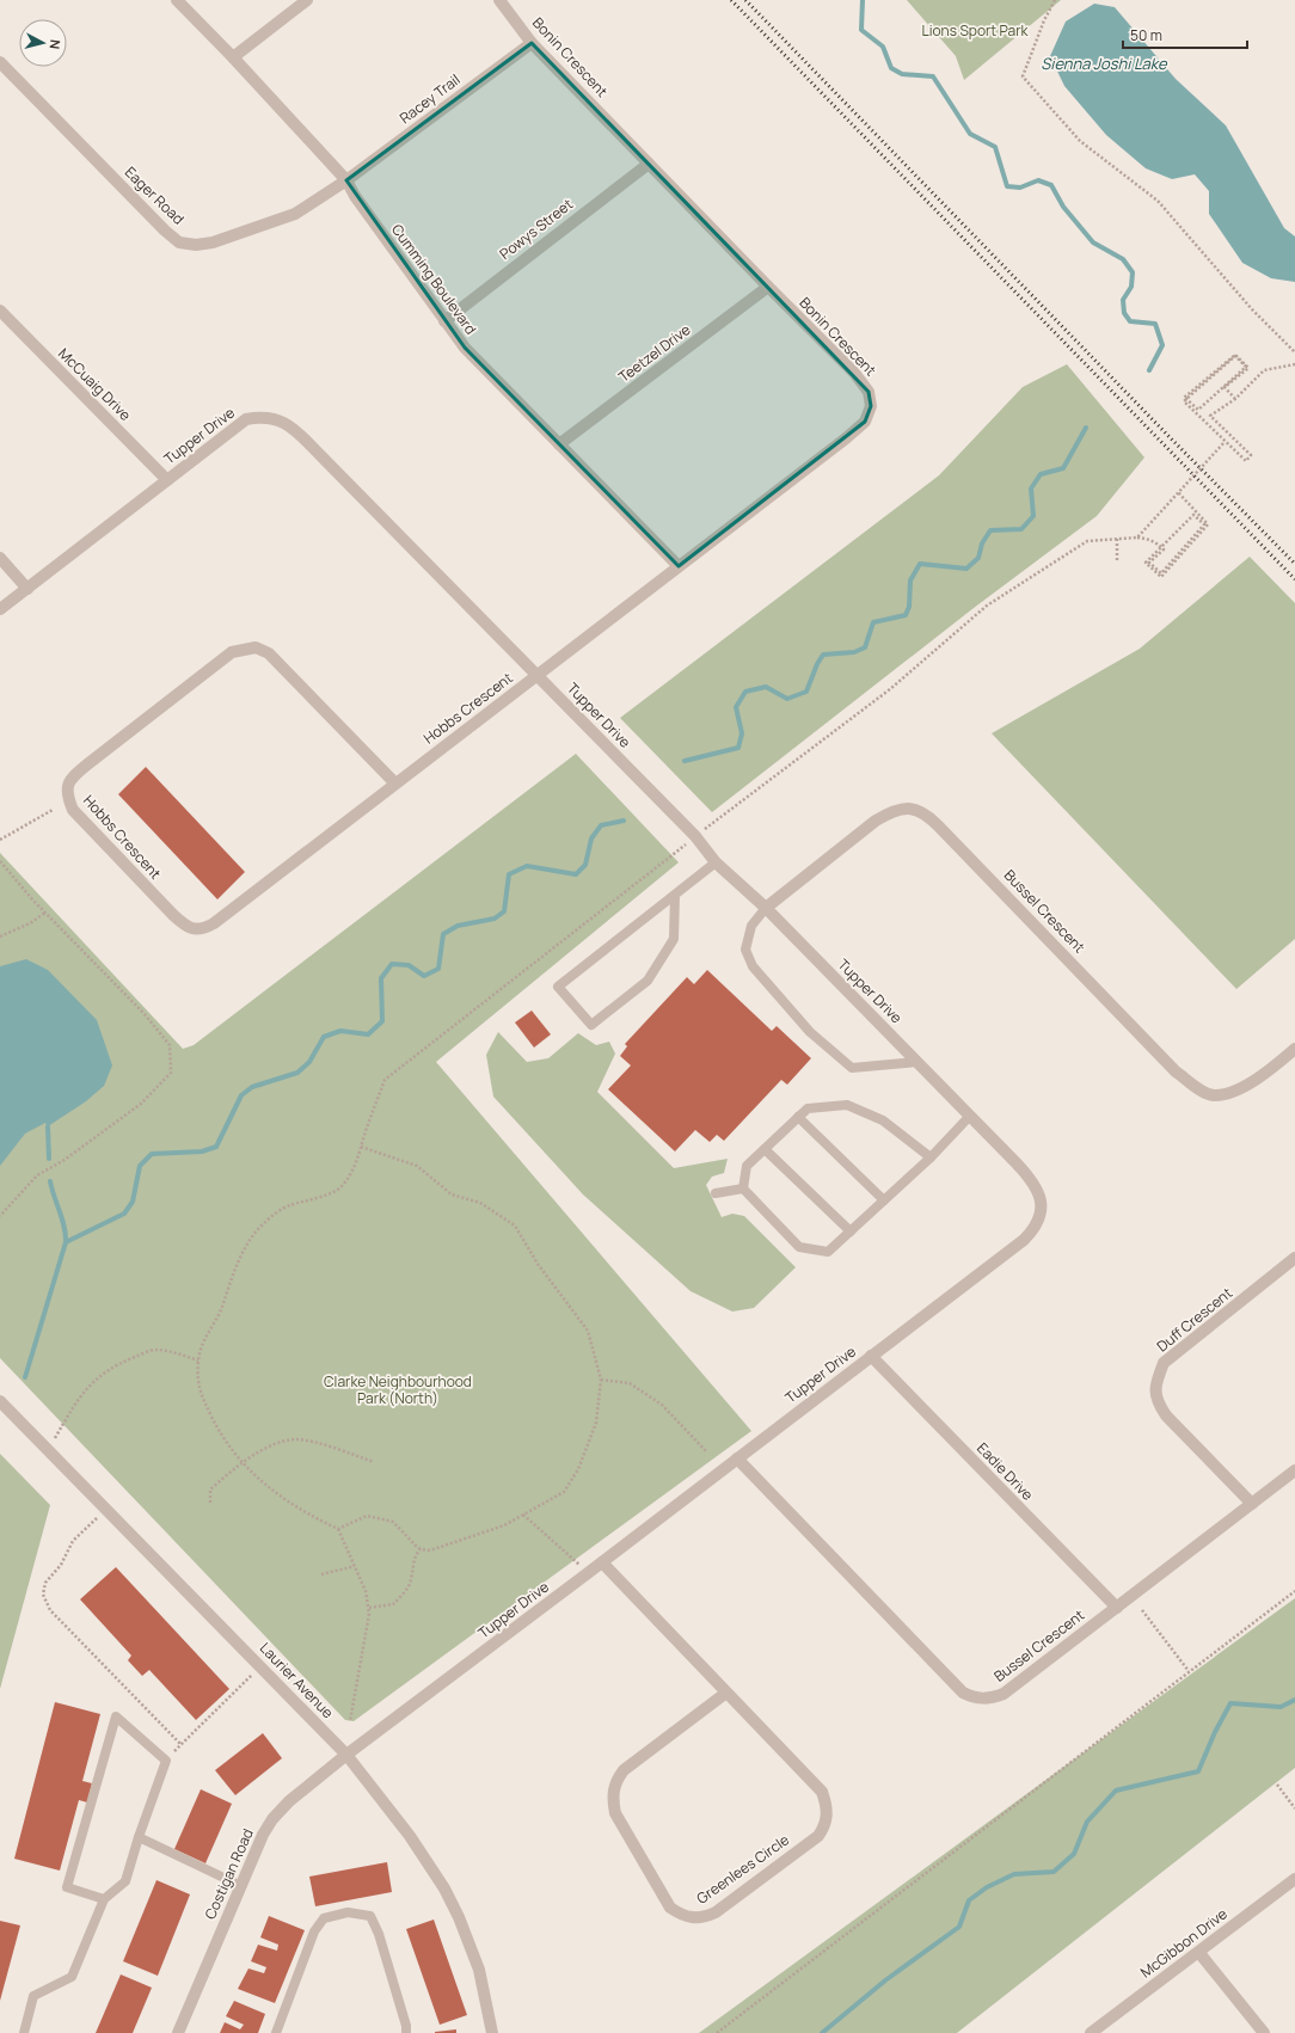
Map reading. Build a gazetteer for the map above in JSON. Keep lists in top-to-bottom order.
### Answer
{
  "streets": {
    "street": [
      "Bonin Crescent",
      "Racey Trail",
      "Eager Road",
      "Powys Street",
      "Cumming Boulevard",
      "Teetzel Drive",
      "McCuaig Drive",
      "Tupper Drive",
      "Hobbs Crescent",
      "Bussel Crescent",
      "Duff Crescent",
      "Eadie Drive",
      "Laurier Avenue",
      "Greenlees Circle",
      "Costigan Road",
      "McGibbon Drive"
    ]
  },
  "crossings": [
    ["Bonin Crescent", "Racey Trail"],
    ["Bonin Crescent", "Powys Street"],
    ["Bonin Crescent", "Cumming Boulevard"],
    ["Bonin Crescent", "Teetzel Drive"],
    ["Bonin Crescent", "Tupper Drive"],
    ["Bonin Crescent", "Hobbs Crescent"],
    ["Racey Trail", "Eager Road"],
    ["Racey Trail", "Cumming Boulevard"],
    ["Eager Road", "Cumming Boulevard"],
    ["Powys Street", "Cumming Boulevard"],
    ["Cumming Boulevard", "Teetzel Drive"],
    ["McCuaig Drive", "Tupper Drive"],
    ["Tupper Drive", "Hobbs Crescent"],
    ["Tupper Drive", "Bussel Crescent"],
    ["Tupper Drive", "Eadie Drive"],
    ["Tupper Drive", "Laurier Avenue"],
    ["Tupper Drive", "Greenlees Circle"],
    ["Tupper Drive", "Costigan Road"],
    ["Bussel Crescent", "Duff Crescent"],
    ["Bussel Crescent", "Eadie Drive"],
    ["Laurier Avenue", "Costigan Road"]
  ],
  "water": ["Sienna Joshi Lake"],
  "parks": ["Lions Sport Park", "Clarke Neighbourhood Park (North)"],
  "scale_bar": "50 m",
  "north": "right"
}
